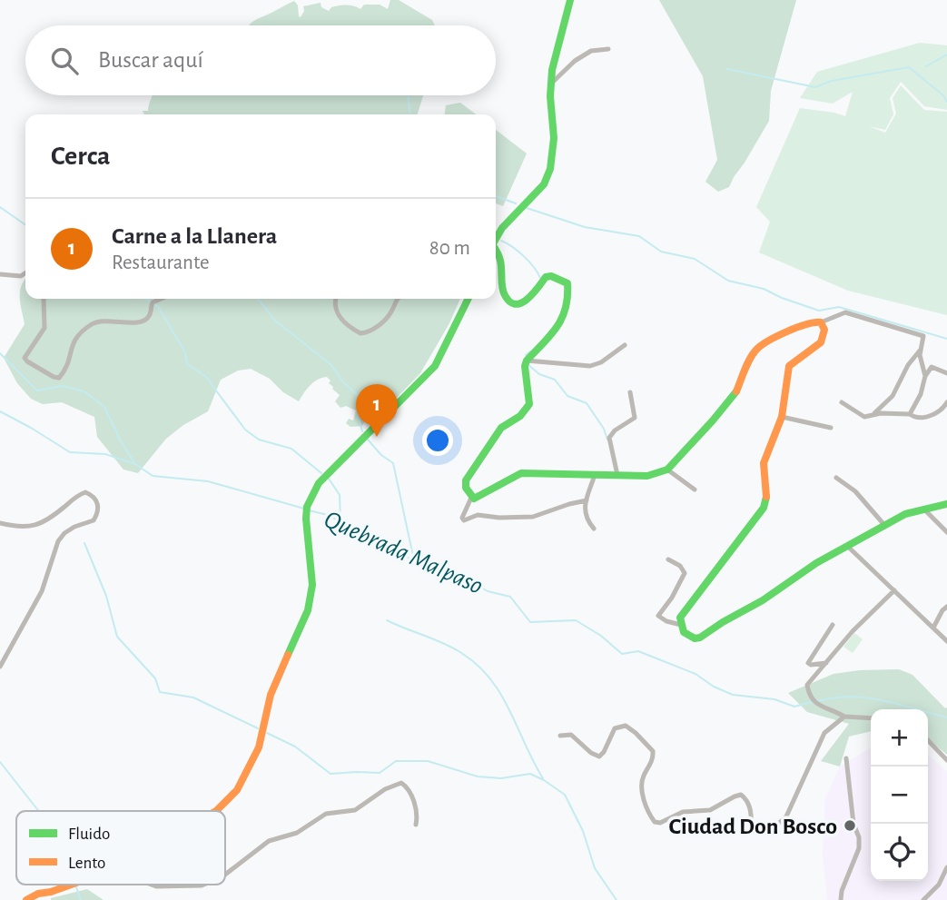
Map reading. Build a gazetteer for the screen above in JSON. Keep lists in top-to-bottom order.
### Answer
{
  "water": ["Quebrada Malpaso"],
  "places": ["Ciudad Don Bosco"],
  "legend": ["Fluido", "Lento"],
  "page": {
    "search": "Buscar aquí",
    "heading": "Cerca",
    "list": [
      {
        "mark": "1",
        "name": "Carne a la Llanera",
        "note": "Restaurante",
        "value": "80 m"
      }
    ],
    "pins": "1",
    "map_buttons": ["+", "−"]
  }
}
